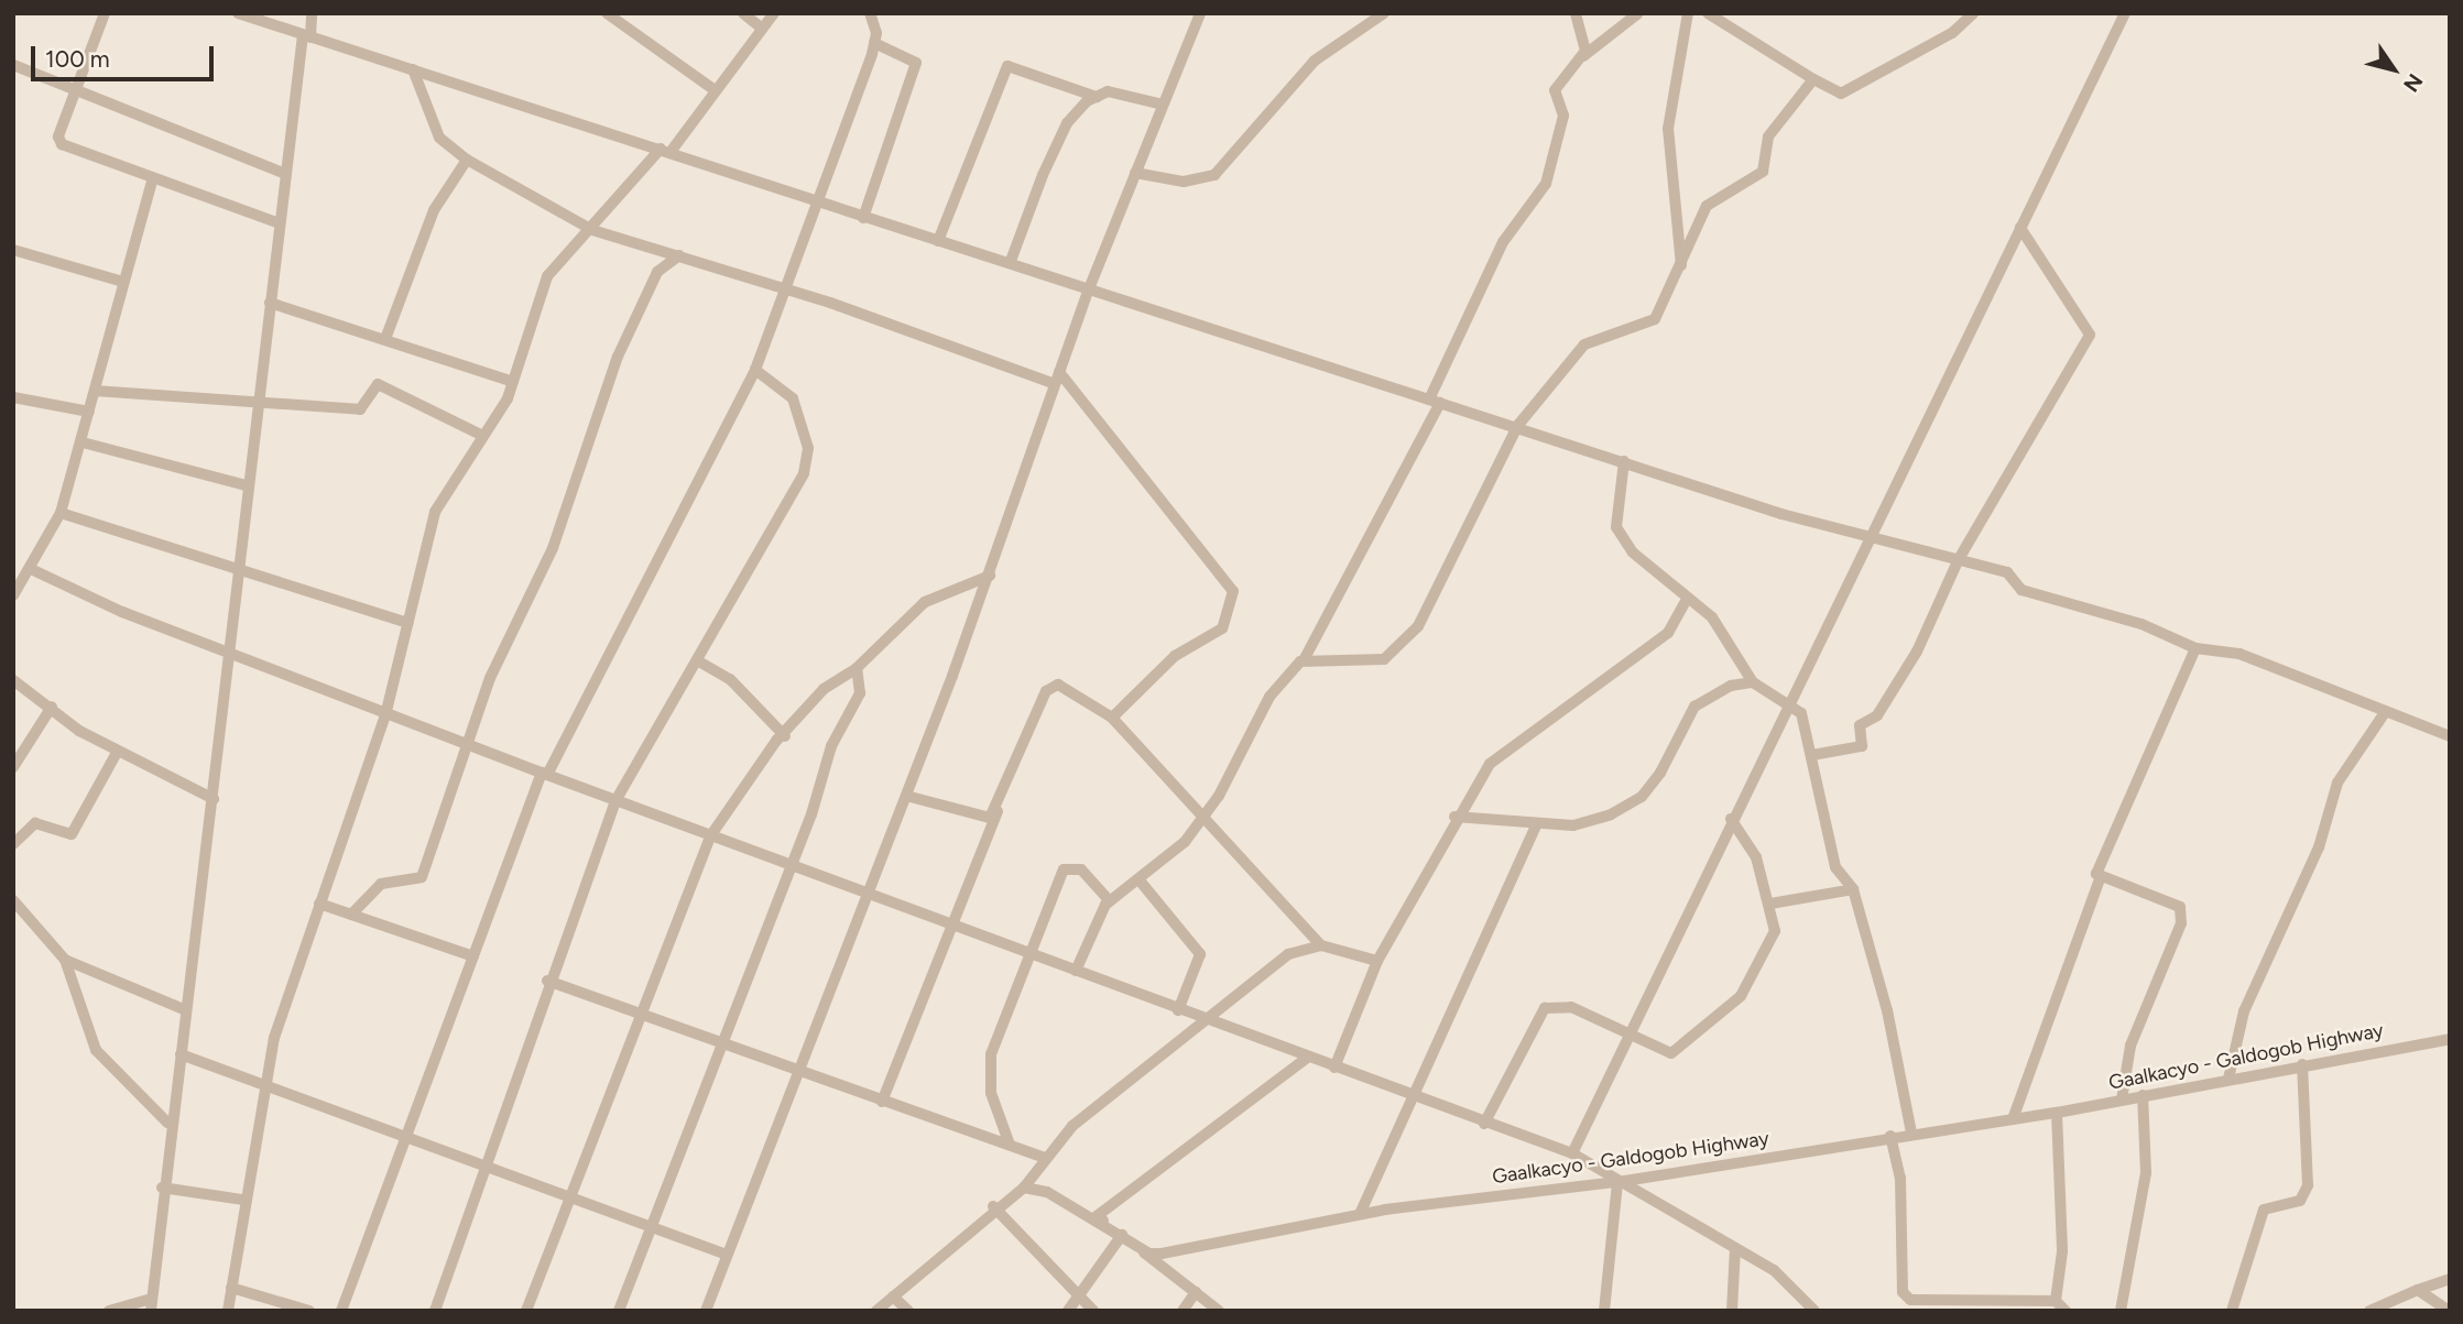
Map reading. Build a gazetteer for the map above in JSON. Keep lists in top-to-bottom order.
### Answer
{
  "streets": {
    "street": ["Gaalkacyo - Galdogob Highway"]
  },
  "scale_bar": "100 m",
  "north": "bottom right"
}
